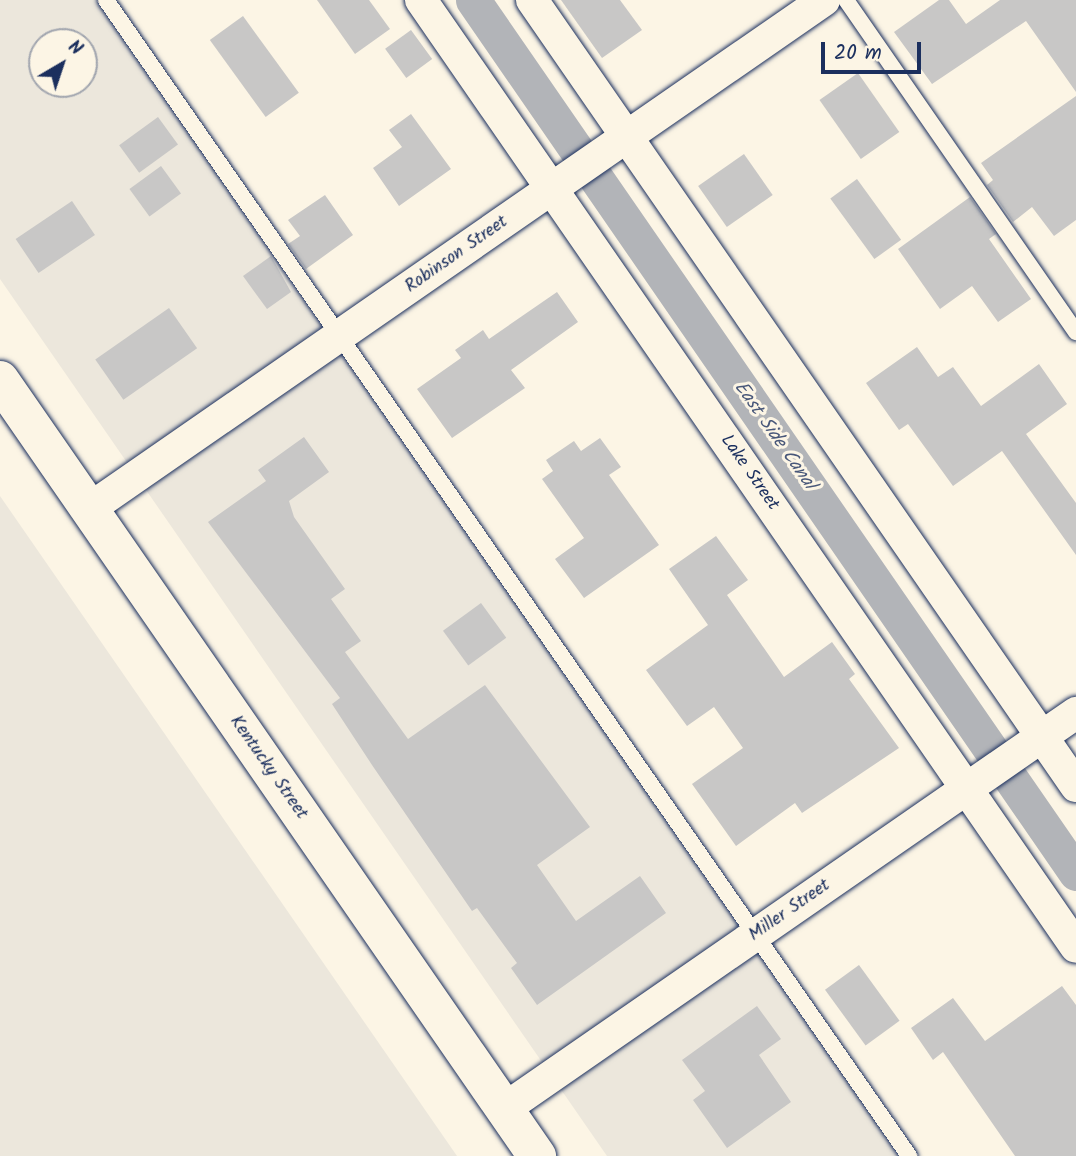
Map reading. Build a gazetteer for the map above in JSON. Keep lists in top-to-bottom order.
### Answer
{
  "streets": {
    "street": [
      "Robinson Street",
      "Lake Street",
      "Kentucky Street",
      "Miller Street"
    ]
  },
  "crossings": [
    ["Robinson Street", "Lake Street"],
    ["Robinson Street", "Kentucky Street"],
    ["Lake Street", "Miller Street"],
    ["Kentucky Street", "Miller Street"]
  ],
  "water": ["East Side Canal"],
  "scale_bar": "20 m",
  "north": "top right"
}
